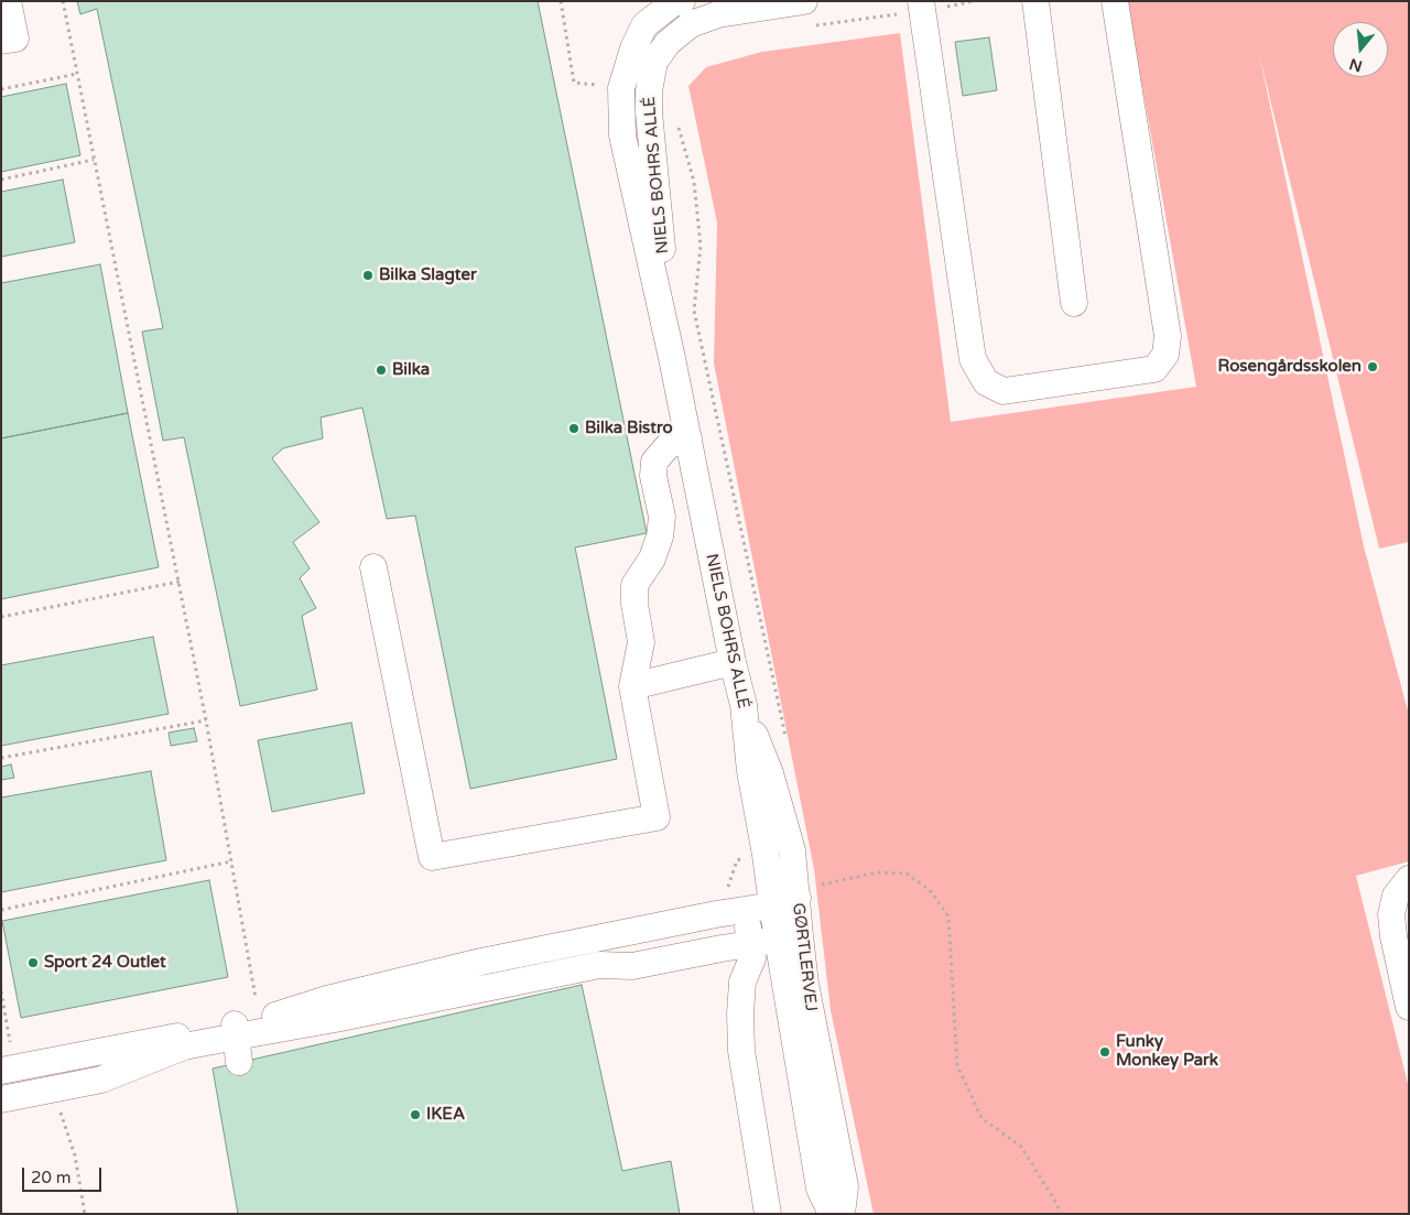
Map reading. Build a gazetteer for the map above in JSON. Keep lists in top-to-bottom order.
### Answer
{
  "streets": {
    "street": ["NIELS BOHRS ALLÉ", "GØRTLERVEJ"]
  },
  "crossings": [
    ["NIELS BOHRS ALLÉ", "GØRTLERVEJ"]
  ],
  "places": [
    "Bilka Slagter",
    "Rosengårdsskolen",
    "Bilka",
    "Bilka Bistro",
    "Sport 24 Outlet",
    "Funky Monkey Park",
    "IKEA"
  ],
  "scale_bar": "20 m",
  "north": "bottom"
}
